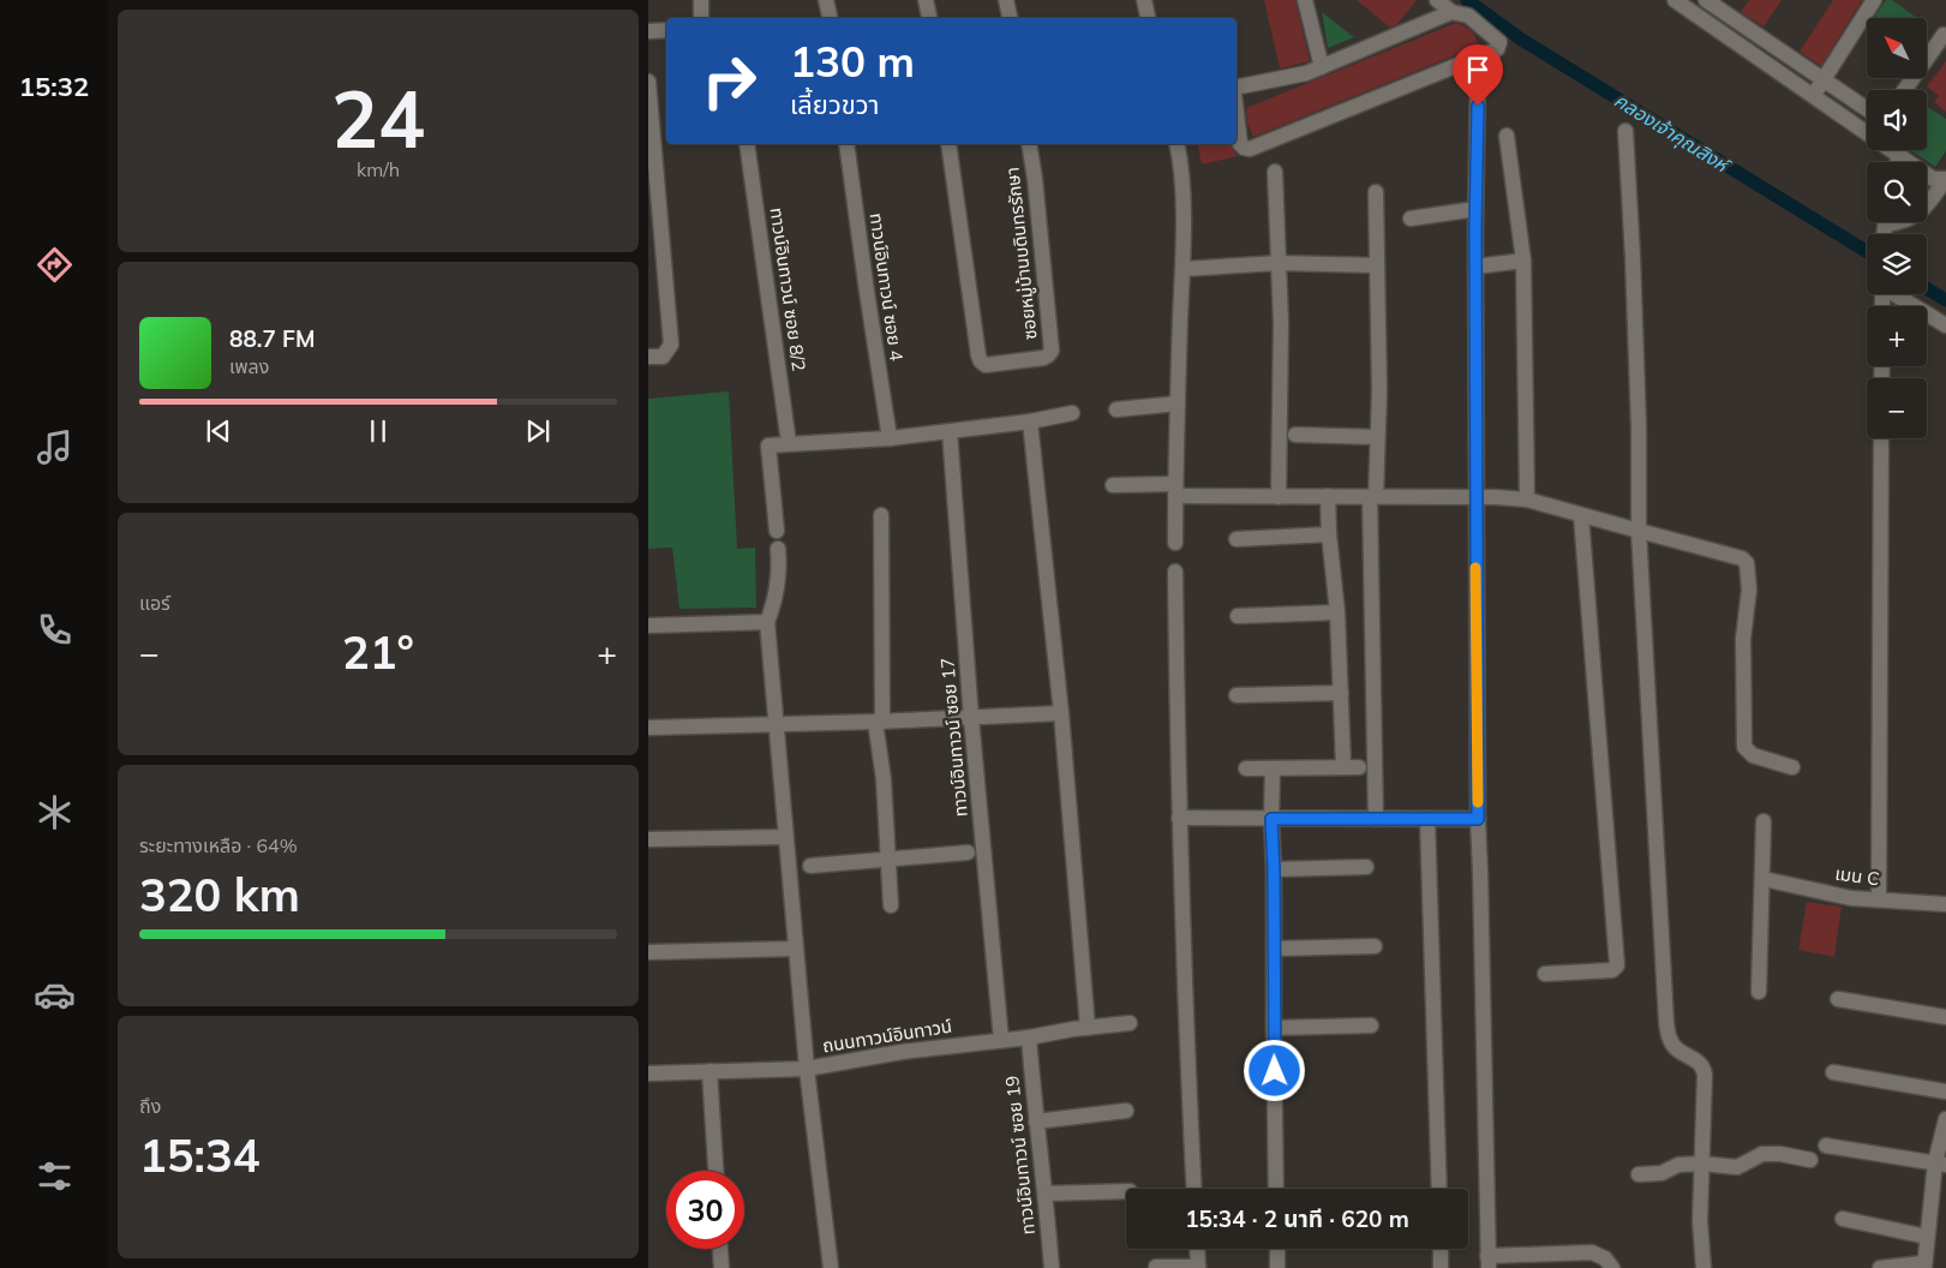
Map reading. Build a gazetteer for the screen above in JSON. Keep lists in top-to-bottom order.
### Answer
{
  "streets": {
    "street": [
      "ซอยหมู่บ้านบดินทรรักษา",
      "ทาวน์อินทาวน์ ซอย 4",
      "ทาวน์อินทาวน์ ซอย 8/2",
      "ทาวน์อินทาวน์ ซอย 17",
      "เมน C",
      "ถนนทาวน์อินทาวน์",
      "ทาวน์อินทาวน์ ซอย 19"
    ]
  },
  "crossings": [
    ["ทาวน์อินทาวน์ ซอย 17", "ถนนทาวน์อินทาวน์"],
    ["ถนนทาวน์อินทาวน์", "ทาวน์อินทาวน์ ซอย 19"]
  ],
  "water": ["คลองเจ้าคุณสิงห์"],
  "north": "top left",
  "page": {
    "tabs": "15:32",
    "tile": [
      ["24", "km/h"],
      "แอร์",
      ["ระยะทางเหลือ · 64%", "320 km"],
      ["ถึง", "15:34"]
    ],
    "map_buttons": ["+", "−"],
    "turn": ["130 m", "เลี้ยวขวา"],
    "song": ["88.7 FM", "เพลง"],
    "heat": ["−", "21°", "+"],
    "limit": "30",
    "trip": "15:34 · 2 นาที · 620 m"
  }
}
